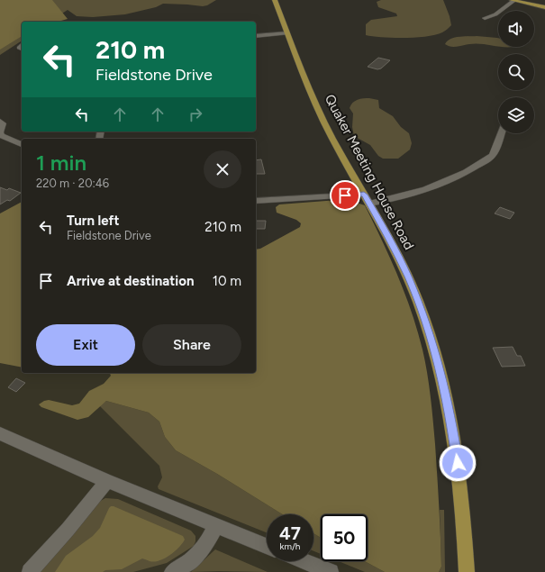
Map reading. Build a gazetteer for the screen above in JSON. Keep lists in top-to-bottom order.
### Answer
{
  "streets": {
    "main road": ["Quaker Meeting House Road"]
  },
  "page": {
    "turn": ["210 m", "Fieldstone Drive"],
    "heading": ["1 min", "220 m · 20:46"],
    "list": [
      {
        "name": "Turn left",
        "note": "Fieldstone Drive",
        "value": "210 m"
      },
      {
        "name": "Arrive at destination",
        "value": "10 m"
      }
    ],
    "buttons": ["Exit", "Share"],
    "speed": "47 km/h",
    "limit": "50"
  }
}
